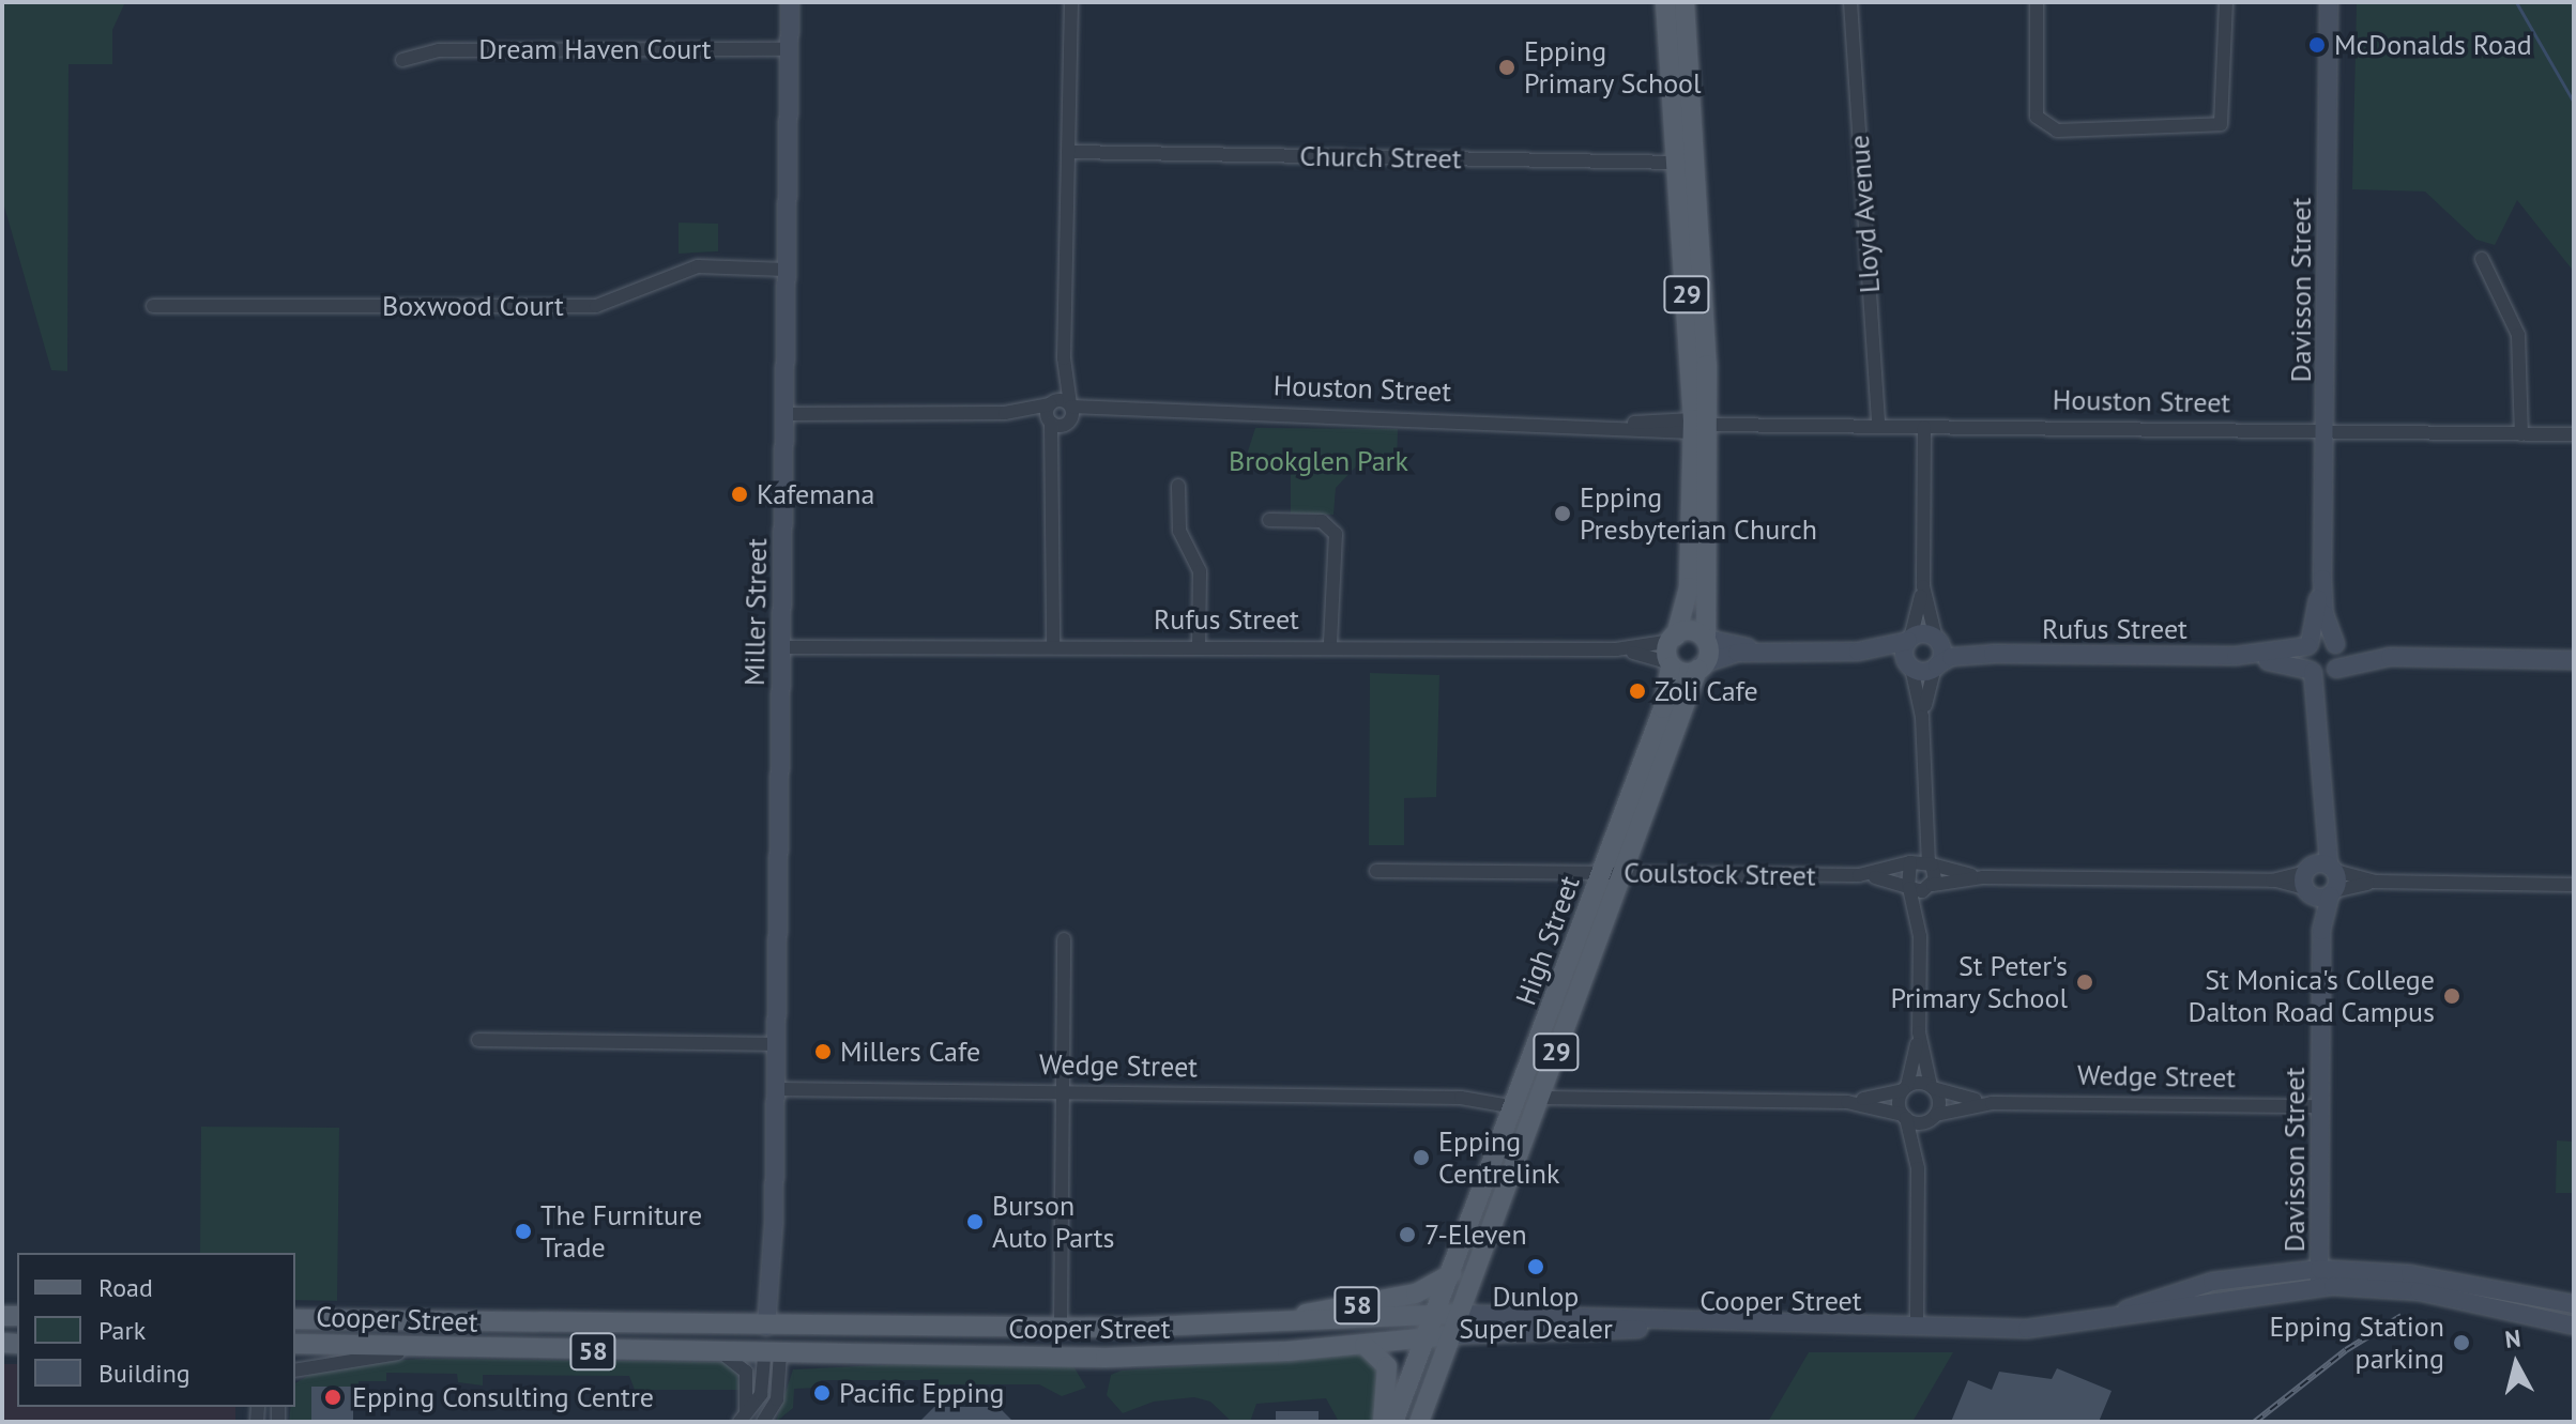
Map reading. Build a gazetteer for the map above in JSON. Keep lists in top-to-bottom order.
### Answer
{
  "streets": {
    "main road": [
      "29",
      "High Street",
      "Wedge Street",
      "Cooper Street",
      "58"
    ],
    "street": [
      "Dream Haven Court",
      "Church Street",
      "Lloyd Avenue",
      "Davisson Street",
      "Boxwood Court",
      "Houston Street",
      "Miller Street",
      "Rufus Street",
      "Coulstock Street"
    ]
  },
  "crossings": [
    ["Dream Haven Court", "Miller Street"],
    ["Church Street", "29"],
    ["Lloyd Avenue", "Houston Street"],
    ["Davisson Street", "Houston Street"],
    ["Davisson Street", "Rufus Street"],
    ["Davisson Street", "Wedge Street"],
    ["Davisson Street", "Cooper Street"],
    ["29", "Houston Street"],
    ["29", "Rufus Street"],
    ["29", "High Street"],
    ["Boxwood Court", "Miller Street"],
    ["Houston Street", "Miller Street"],
    ["Miller Street", "Rufus Street"],
    ["Miller Street", "Wedge Street"],
    ["Miller Street", "Cooper Street"],
    ["Rufus Street", "High Street"],
    ["Coulstock Street", "High Street"],
    ["High Street", "Wedge Street"],
    ["High Street", "Cooper Street"],
    ["High Street", "58"],
    ["Cooper Street", "58"]
  ],
  "parks": ["Brookglen Park"],
  "places": [
    "McDonalds Road",
    "Epping Primary School",
    "Kafemana",
    "Epping Presbyterian Church",
    "Zoli Cafe",
    "St Peter's Primary School",
    "St Monica's College Dalton Road Campus",
    "Millers Cafe",
    "Epping Centrelink",
    "Burson Auto Parts",
    "The Furniture Trade",
    "7-Eleven",
    "Dunlop Super Dealer",
    "Epping Station parking",
    "Pacific Epping",
    "Epping Consulting Centre"
  ],
  "legend": ["Road", "Park", "Building"],
  "north": "top"
}
